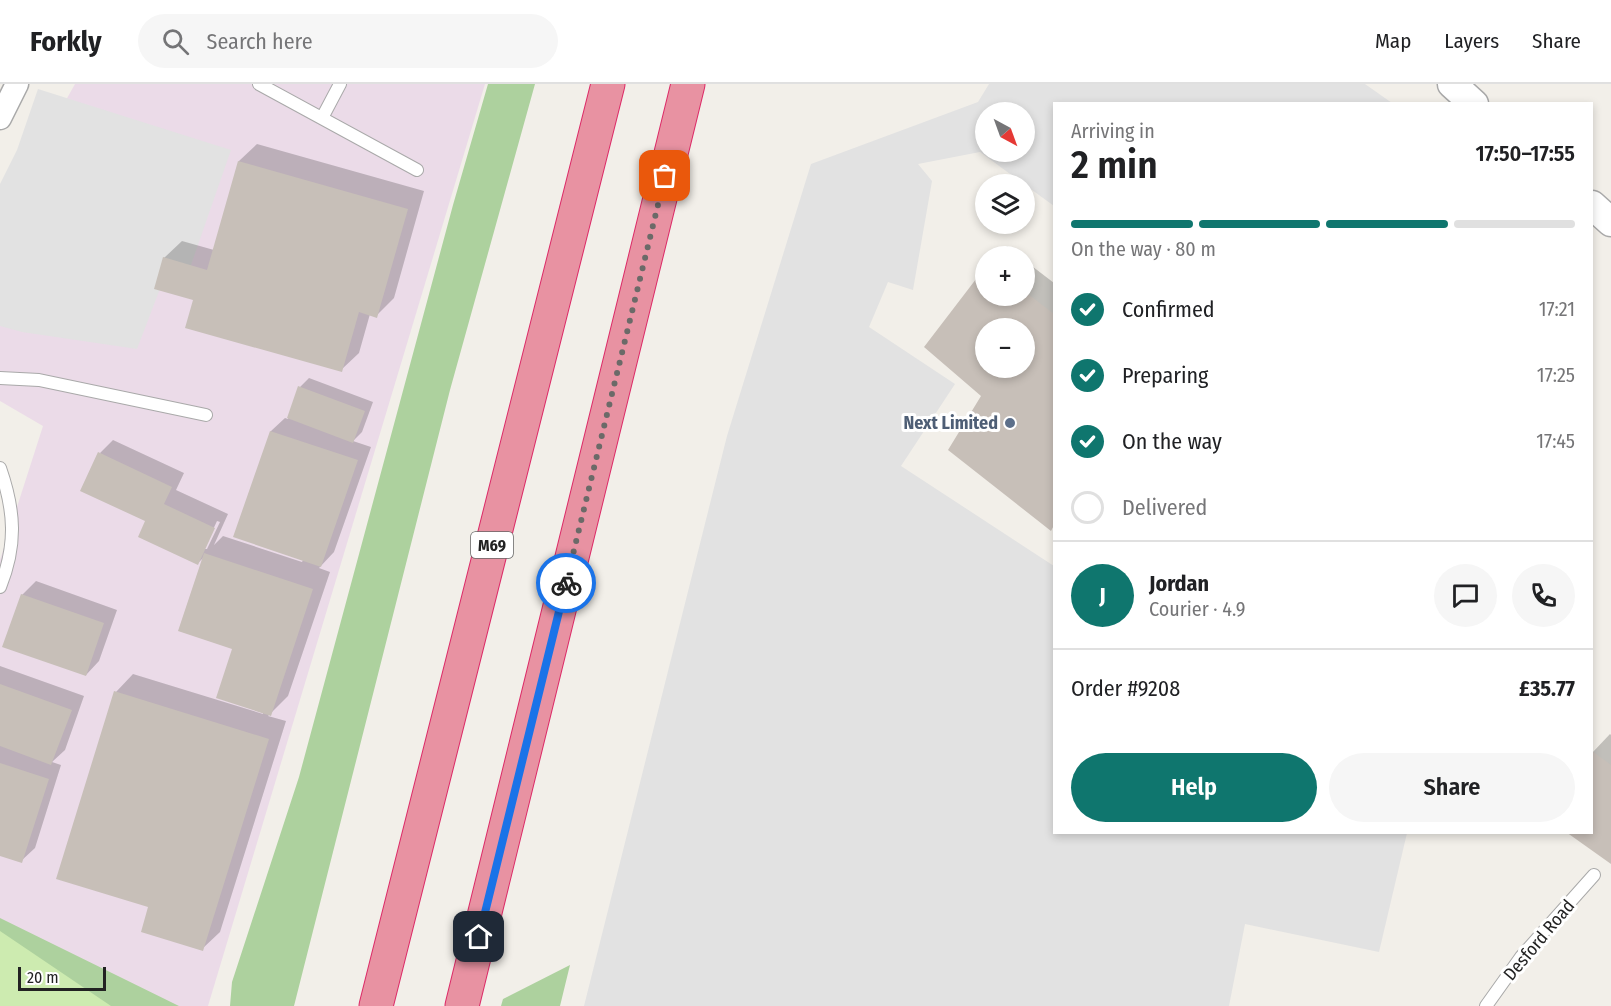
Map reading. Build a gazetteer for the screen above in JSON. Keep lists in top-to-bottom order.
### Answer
{
  "streets": {
    "highway": ["M69"],
    "lane": ["Desford Road"]
  },
  "places": ["Next Limited"],
  "scale_bar": "20 m",
  "north": "bottom right",
  "page": {
    "header": "Forkly",
    "search": "Search here",
    "nav": ["Map", "Layers", "Share"],
    "map_buttons": ["+", "−"],
    "heading": ["2 min", "Arriving in", "17:50–17:55"],
    "panel": [
      "Jordan",
      "Courier · 4.9",
      "Order #9208",
      "£35.77"
    ],
    "bar": "On the way · 80 m",
    "list": [
      ["Confirmed", "17:21"],
      ["Preparing", "17:25"],
      ["On the way", "17:45"],
      "Delivered"
    ],
    "round": "J",
    "buttons": ["Help", "Share"],
    "scale": "20 m"
  }
}
